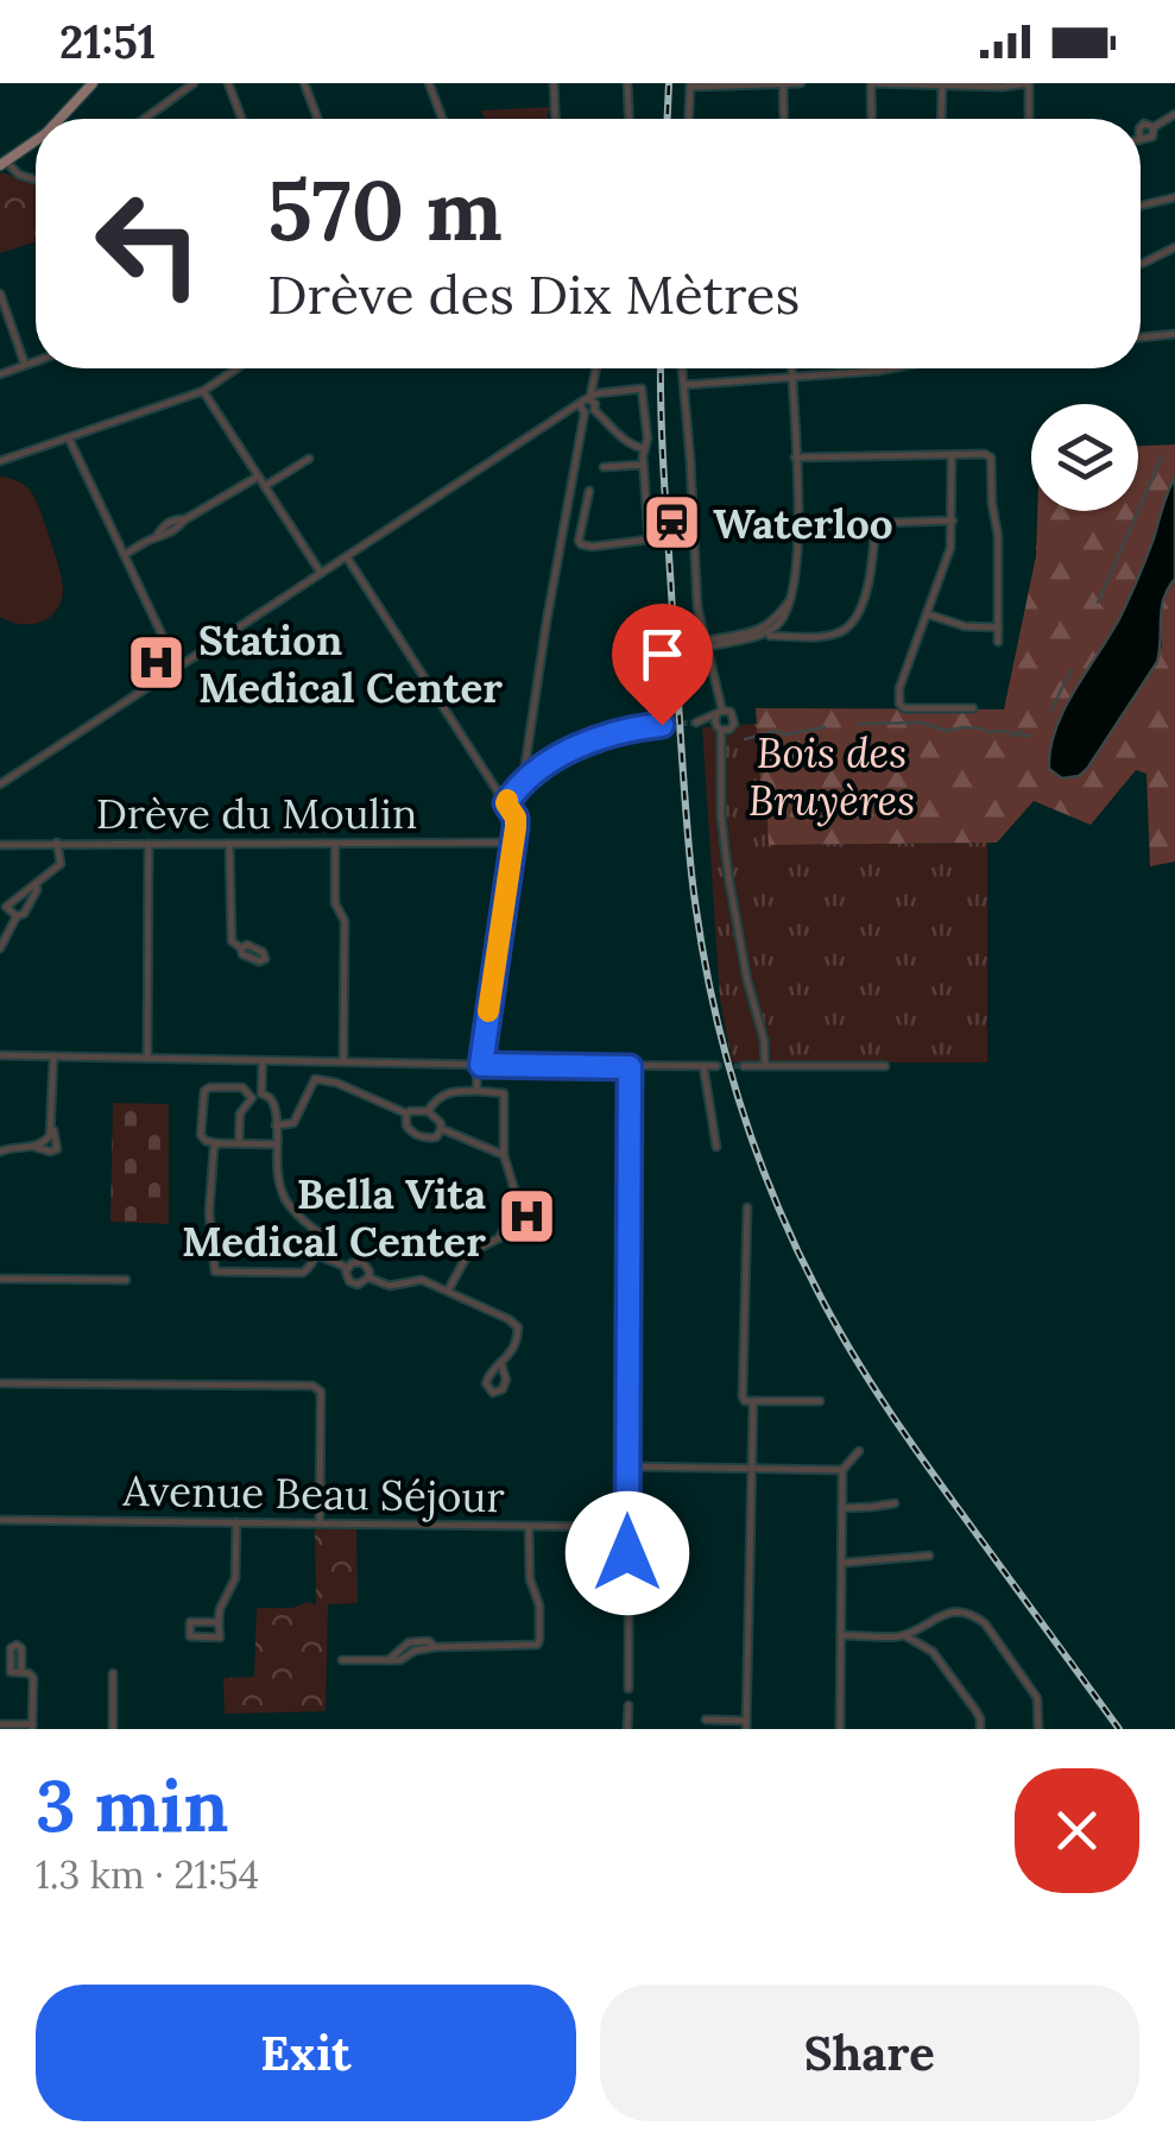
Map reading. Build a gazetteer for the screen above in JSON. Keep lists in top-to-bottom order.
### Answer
{
  "streets": {
    "street": ["Drève du Moulin", "Avenue Beau Séjour"]
  },
  "parks": ["Bois des Bruyères"],
  "places": {
    "station": ["Waterloo"],
    "hospital": ["Station Medical Center", "Bella Vita Medical Center"]
  },
  "page": {
    "status": "21:51",
    "turn": ["570 m", "Drève des Dix Mètres"],
    "heading": ["3 min", "1.3 km · 21:54"],
    "buttons": ["Exit", "Share"]
  }
}
